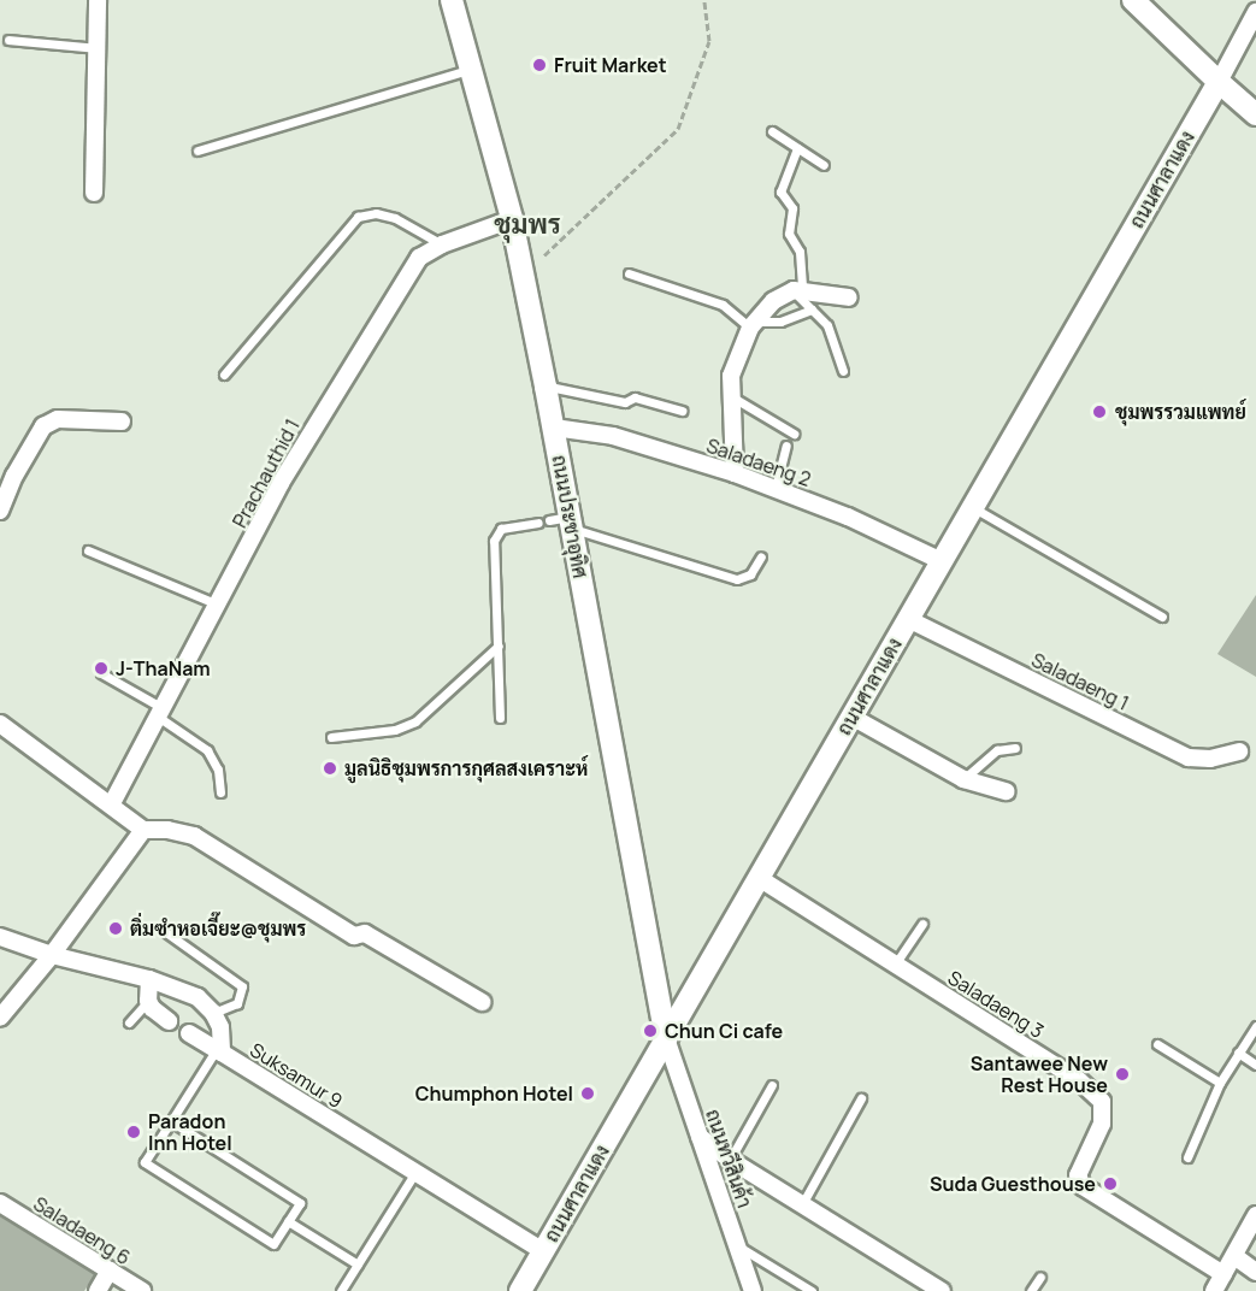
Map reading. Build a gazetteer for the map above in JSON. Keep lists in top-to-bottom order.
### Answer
{
  "streets": {
    "main road": ["ถนนศาลาแดง", "ถนนประชาอุทิศ"],
    "street": [
      "Saladaeng 2",
      "Prachauthid 1",
      "Saladaeng 1",
      "Saladaeng 3",
      "Suksamur 9",
      "ถนนทวีสินค้า",
      "Saladaeng 6"
    ]
  },
  "crossings": [
    ["ถนนศาลาแดง", "Saladaeng 2"],
    ["ถนนศาลาแดง", "ถนนประชาอุทิศ"],
    ["ถนนศาลาแดง", "Saladaeng 1"],
    ["ถนนศาลาแดง", "Saladaeng 3"],
    ["ถนนศาลาแดง", "Suksamur 9"],
    ["ถนนศาลาแดง", "ถนนทวีสินค้า"],
    ["Saladaeng 2", "ถนนประชาอุทิศ"],
    ["Prachauthid 1", "ถนนประชาอุทิศ"],
    ["ถนนประชาอุทิศ", "ถนนทวีสินค้า"]
  ],
  "districts": ["ชุมพร"],
  "places": [
    "Fruit Market",
    "ชุมพรรวมแพทย์",
    "J-ThaNam",
    "มูลนิธิชุมพรการกุศลสงเคราะห์",
    "ติ่มซำหอเจี๊ยะ@ชุมพร",
    "Chun Ci cafe",
    "Santawee New Rest House",
    "Chumphon Hotel",
    "Paradon Inn Hotel",
    "Suda Guesthouse"
  ]
}
